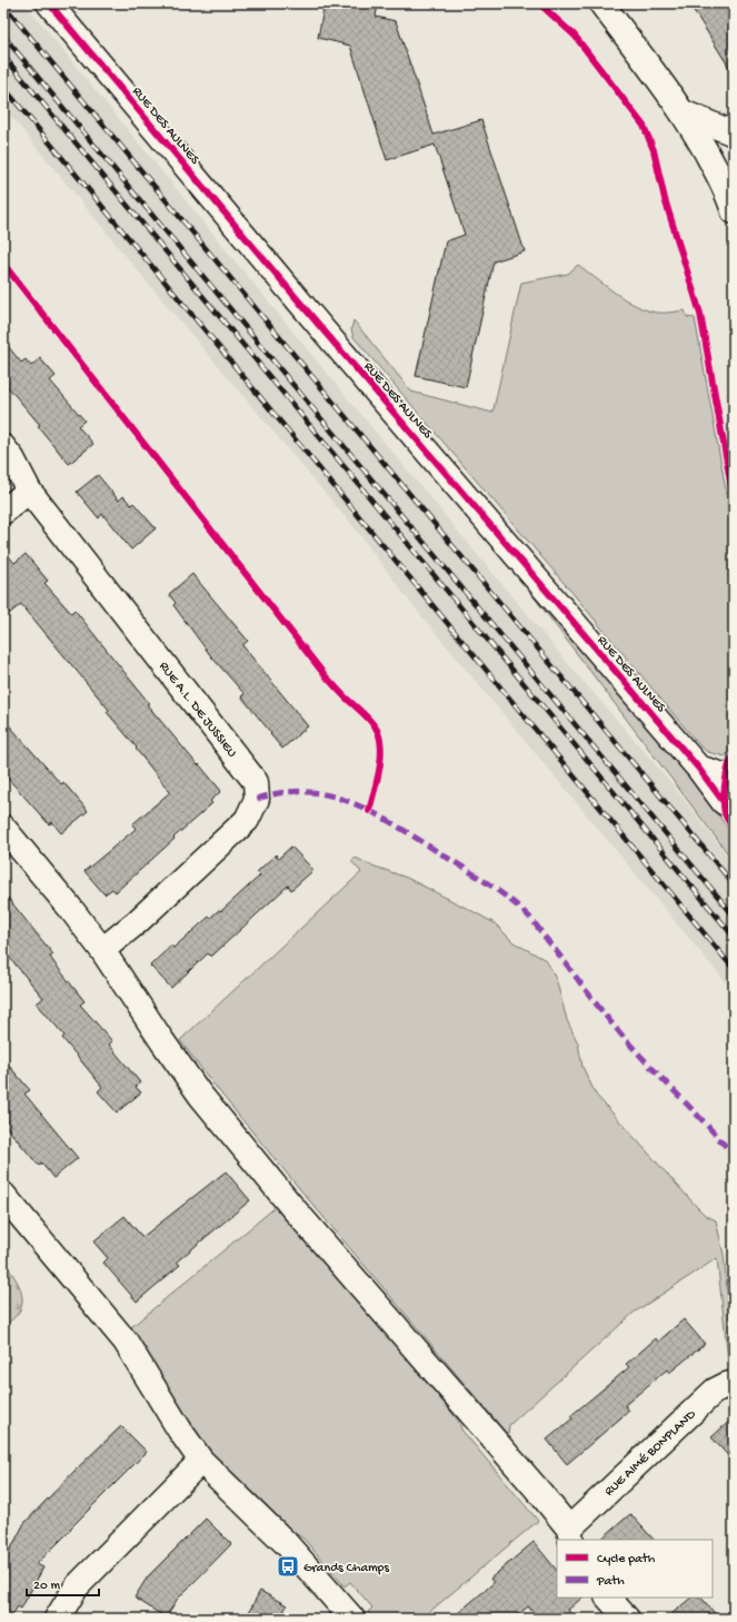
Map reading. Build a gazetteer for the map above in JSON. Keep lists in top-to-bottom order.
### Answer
{
  "streets": {
    "street": ["RUE DES AULNES", "RUE A.L. DE JUSSIEU", "RUE AIMÉ BONPLAND"]
  },
  "places": {
    "bus stop": ["Grands Champs"]
  },
  "legend": ["Cycle path", "Path"],
  "scale_bar": "20 m"
}
